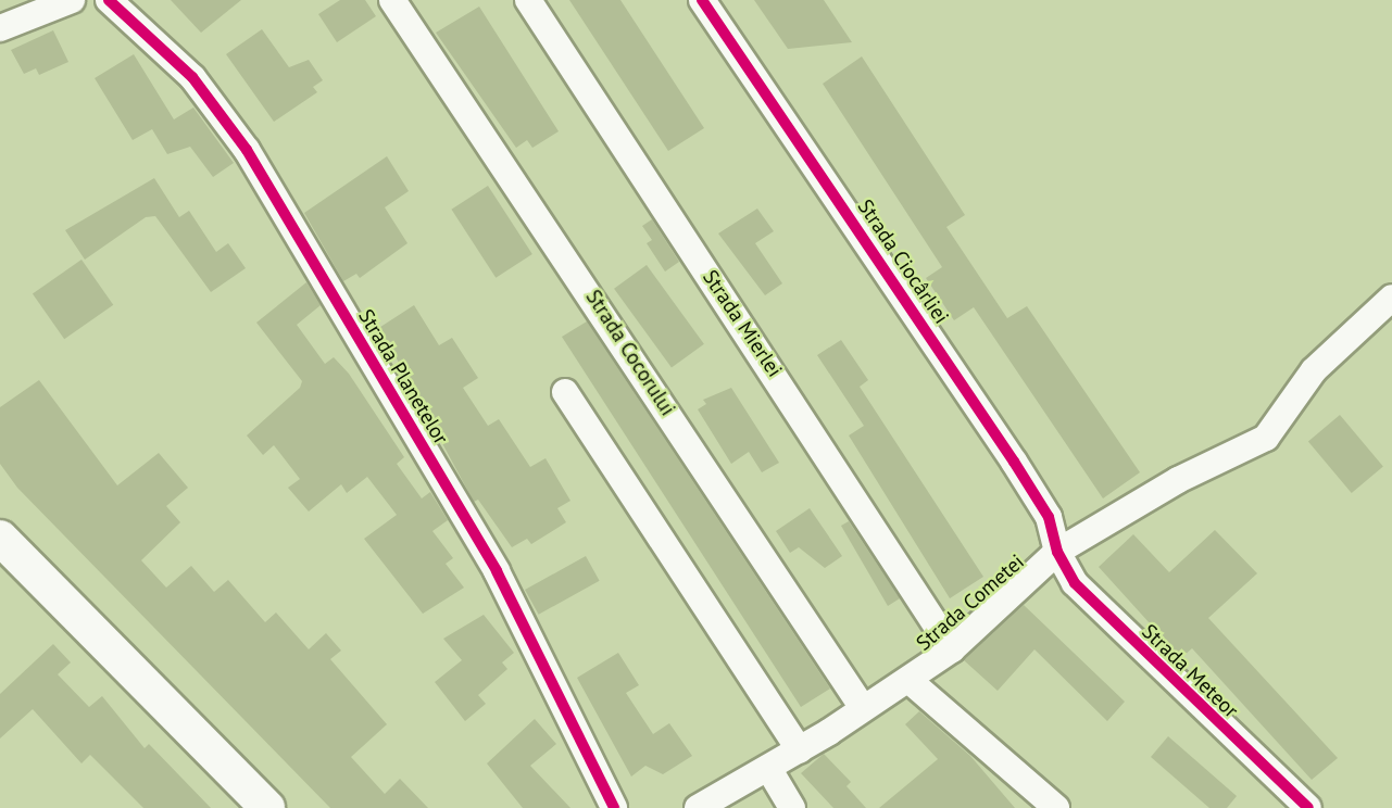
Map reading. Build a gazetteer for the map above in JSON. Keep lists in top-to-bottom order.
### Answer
{
  "streets": {
    "street": [
      "Strada Ciocârliei",
      "Strada Mierlei",
      "Strada Cocorului",
      "Strada Planetelor",
      "Strada Cometei",
      "Strada Meteor"
    ]
  },
  "crossings": [
    ["Strada Ciocârliei", "Strada Cometei"],
    ["Strada Ciocârliei", "Strada Meteor"],
    ["Strada Mierlei", "Strada Cometei"],
    ["Strada Cocorului", "Strada Cometei"],
    ["Strada Cometei", "Strada Meteor"]
  ]
}
